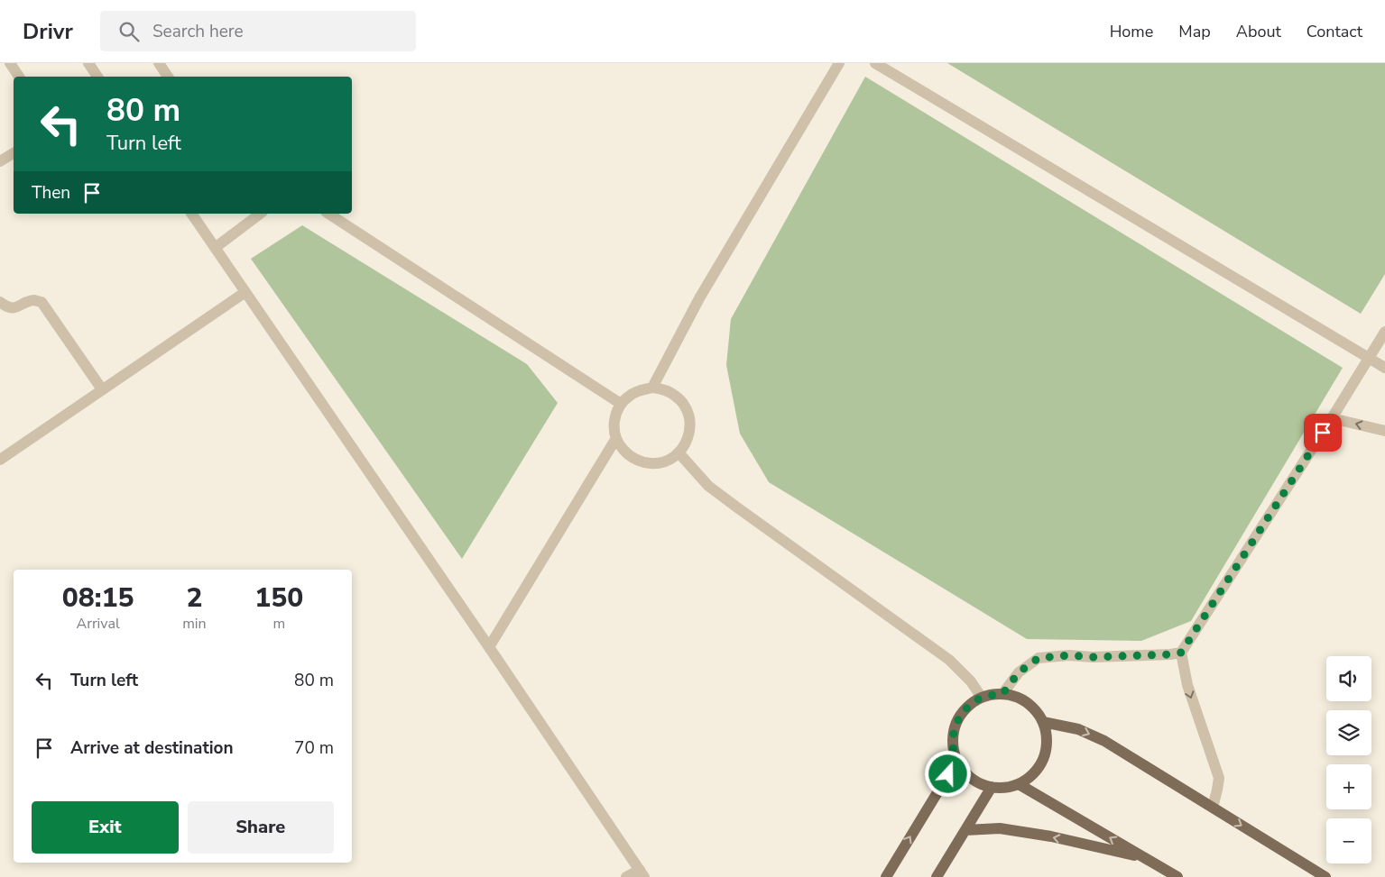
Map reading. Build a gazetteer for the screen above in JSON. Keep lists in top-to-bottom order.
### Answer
{
  "page": {
    "header": "Drivr",
    "search": "Search here",
    "nav": [
      "Home",
      "Map",
      "About",
      "Contact"
    ],
    "turn": ["80 m", "Turn left"],
    "then": "Then",
    "eta": [
      "08:15",
      "Arrival",
      "2",
      "min",
      "150",
      "m"
    ],
    "list": [
      {
        "name": "Turn left",
        "value": "80 m"
      },
      {
        "name": "Arrive at destination",
        "value": "70 m"
      }
    ],
    "map_buttons": ["+", "−"],
    "buttons": ["Exit", "Share"]
  }
}
